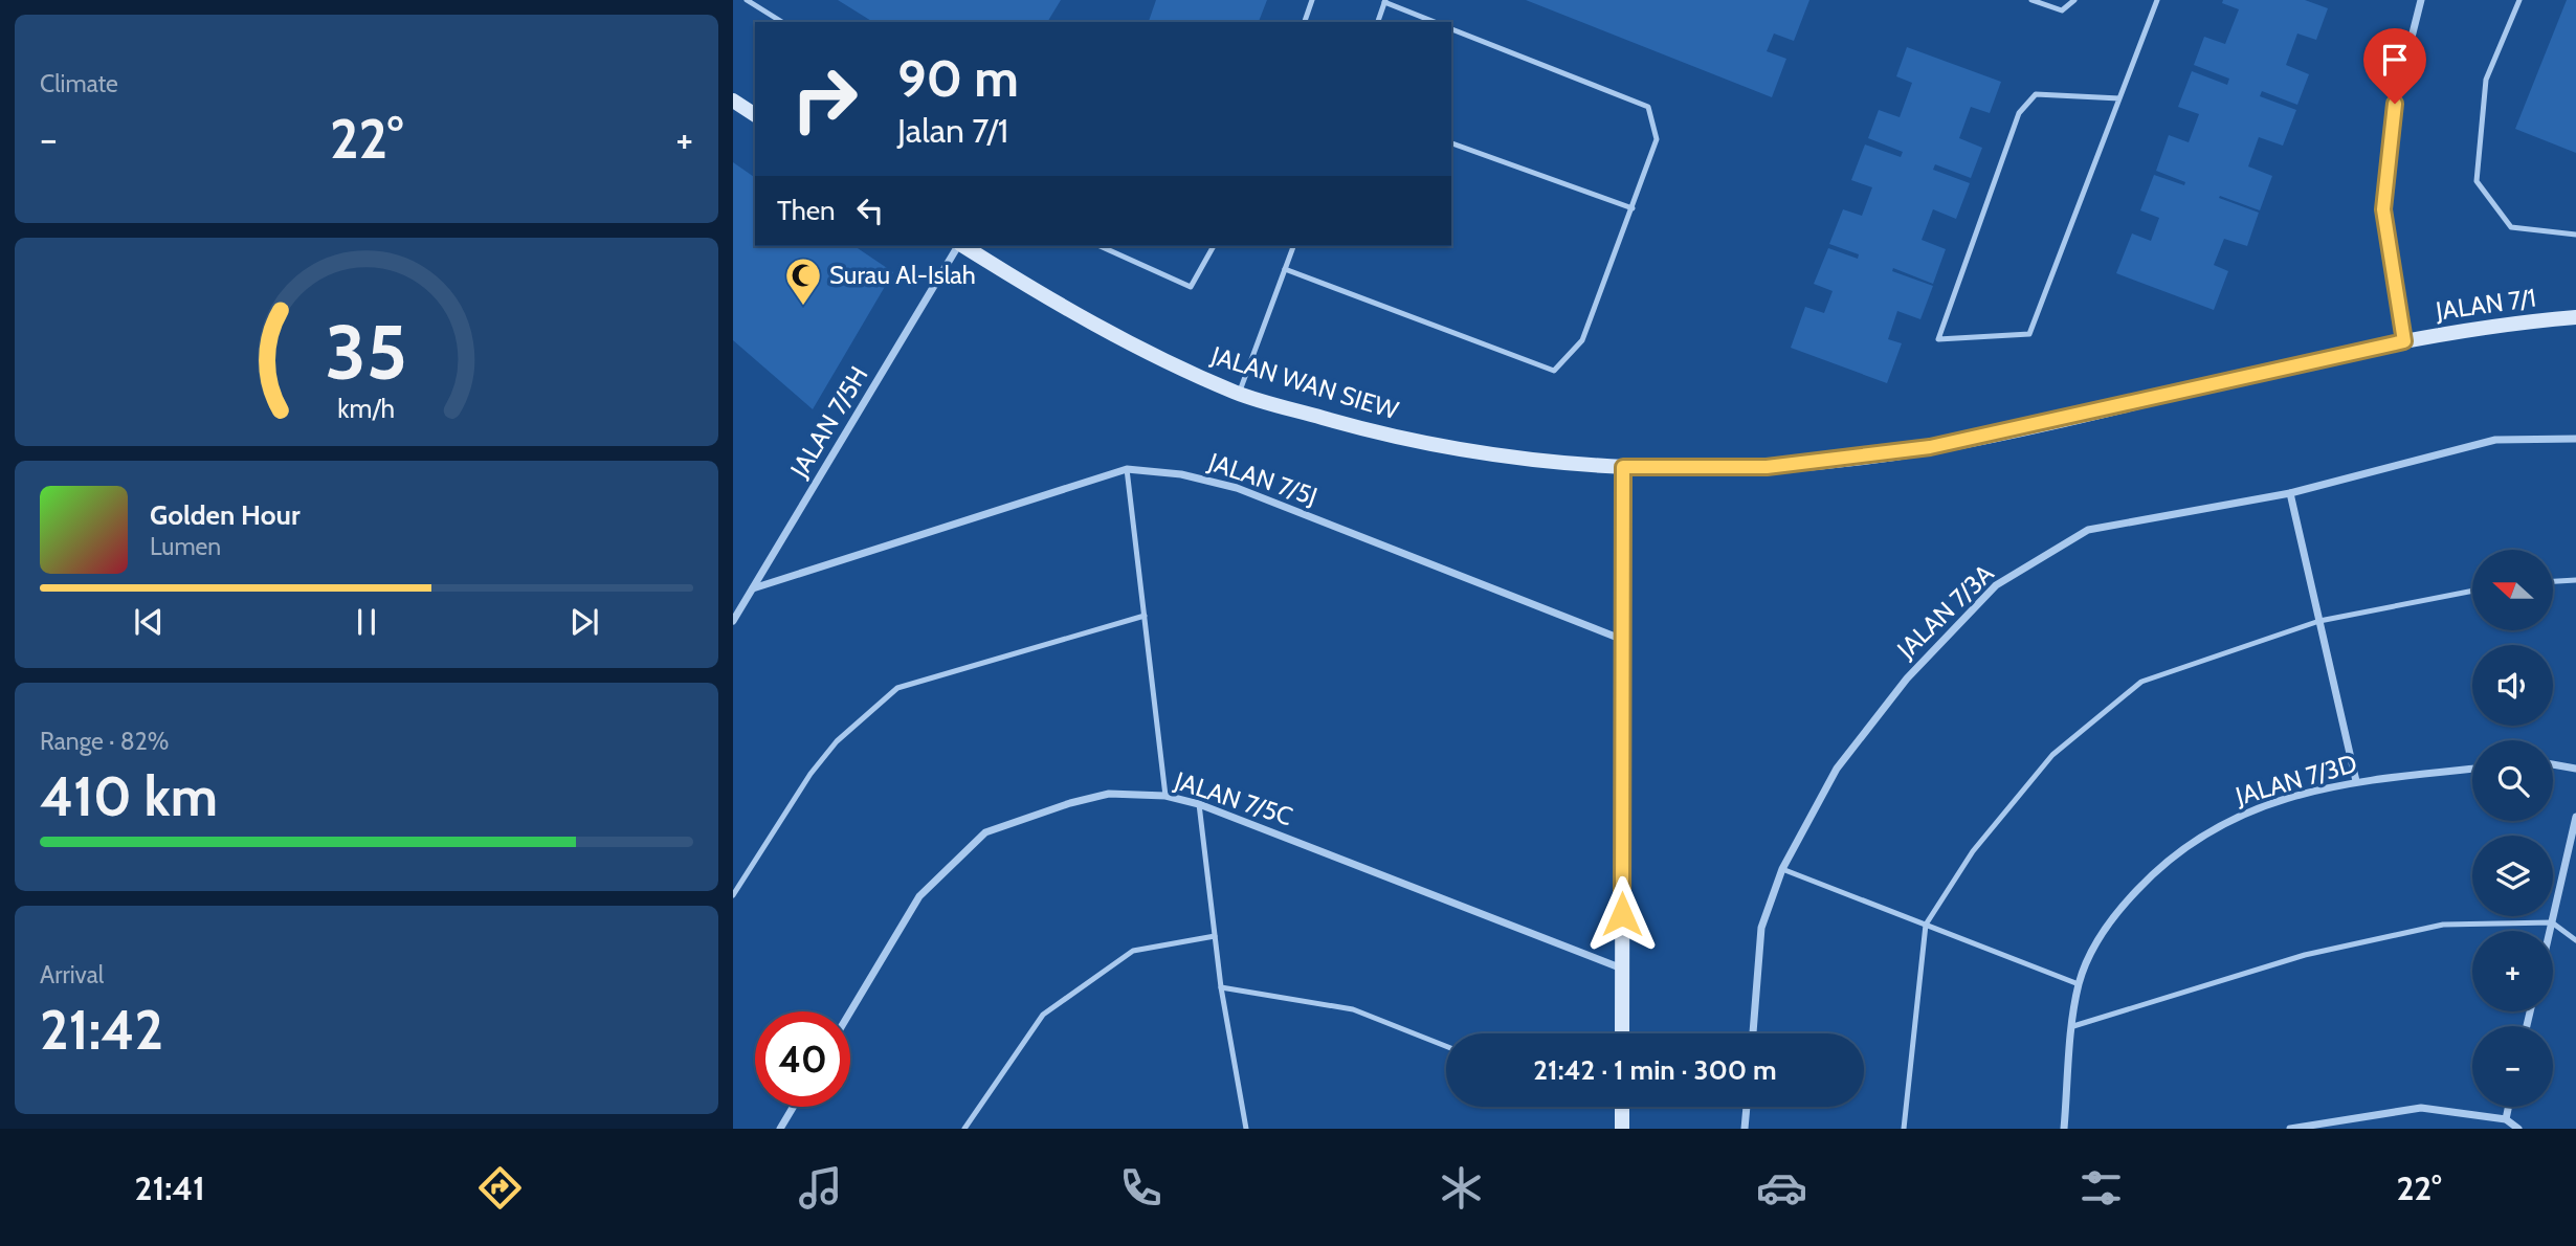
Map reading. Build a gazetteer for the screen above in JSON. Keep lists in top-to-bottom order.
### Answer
{
  "streets": {
    "street": [
      "JALAN 7/1",
      "JALAN WAN SIEW",
      "JALAN 7/5H",
      "JALAN 7/5J",
      "JALAN 7/3A",
      "JALAN 7/3D",
      "JALAN 7/5C"
    ]
  },
  "crossings": [
    ["JALAN 7/1", "JALAN WAN SIEW"],
    ["JALAN 7/5H", "JALAN 7/5J"]
  ],
  "places": {
    "mosque": ["Surau Al-Islah"]
  },
  "north": "left",
  "page": {
    "tile": [
      "Climate",
      ["Range · 82%", "410 km"],
      ["Arrival", "21:42"]
    ],
    "turn": ["90 m", "Jalan 7/1"],
    "heat": ["−", "22°", "+"],
    "then": "Then",
    "song": ["Golden Hour", "Lumen"],
    "map_buttons": ["+", "−"],
    "limit": "40",
    "trip": "21:42 · 1 min · 300 m",
    "tabs": ["21:41", "22°"],
    "gauge": ["35", "km/h"]
  }
}
